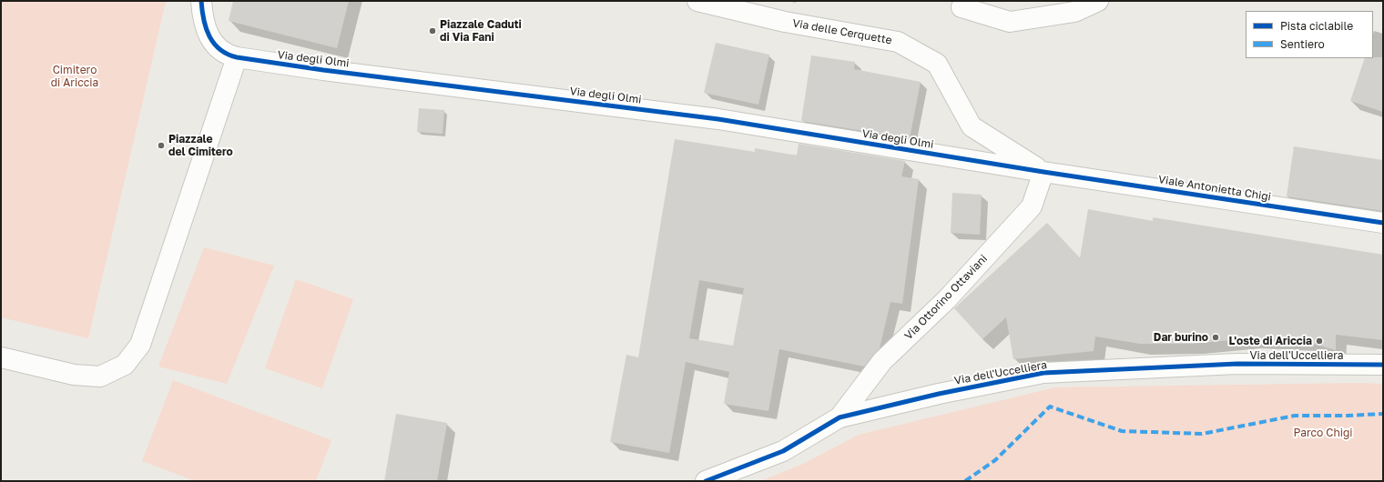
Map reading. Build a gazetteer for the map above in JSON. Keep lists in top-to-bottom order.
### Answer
{
  "streets": {
    "street": [
      "Via delle Cerquette",
      "Via degli Olmi",
      "Viale Antonietta Chigi",
      "Via Ottorino Ottaviani",
      "Via dell'Uccelliera"
    ]
  },
  "crossings": [
    ["Via delle Cerquette", "Via degli Olmi"],
    ["Via delle Cerquette", "Viale Antonietta Chigi"],
    ["Via delle Cerquette", "Via Ottorino Ottaviani"],
    ["Via degli Olmi", "Viale Antonietta Chigi"],
    ["Via degli Olmi", "Via Ottorino Ottaviani"],
    ["Viale Antonietta Chigi", "Via Ottorino Ottaviani"],
    ["Via Ottorino Ottaviani", "Via dell'Uccelliera"]
  ],
  "parks": ["Cimitero di Ariccia", "Parco Chigi"],
  "places": [
    "Piazzale Caduti di Via Fani",
    "Piazzale del Cimitero",
    "Dar burino",
    "L'oste di Ariccia"
  ],
  "legend": ["Pista ciclabile", "Sentiero"]
}
